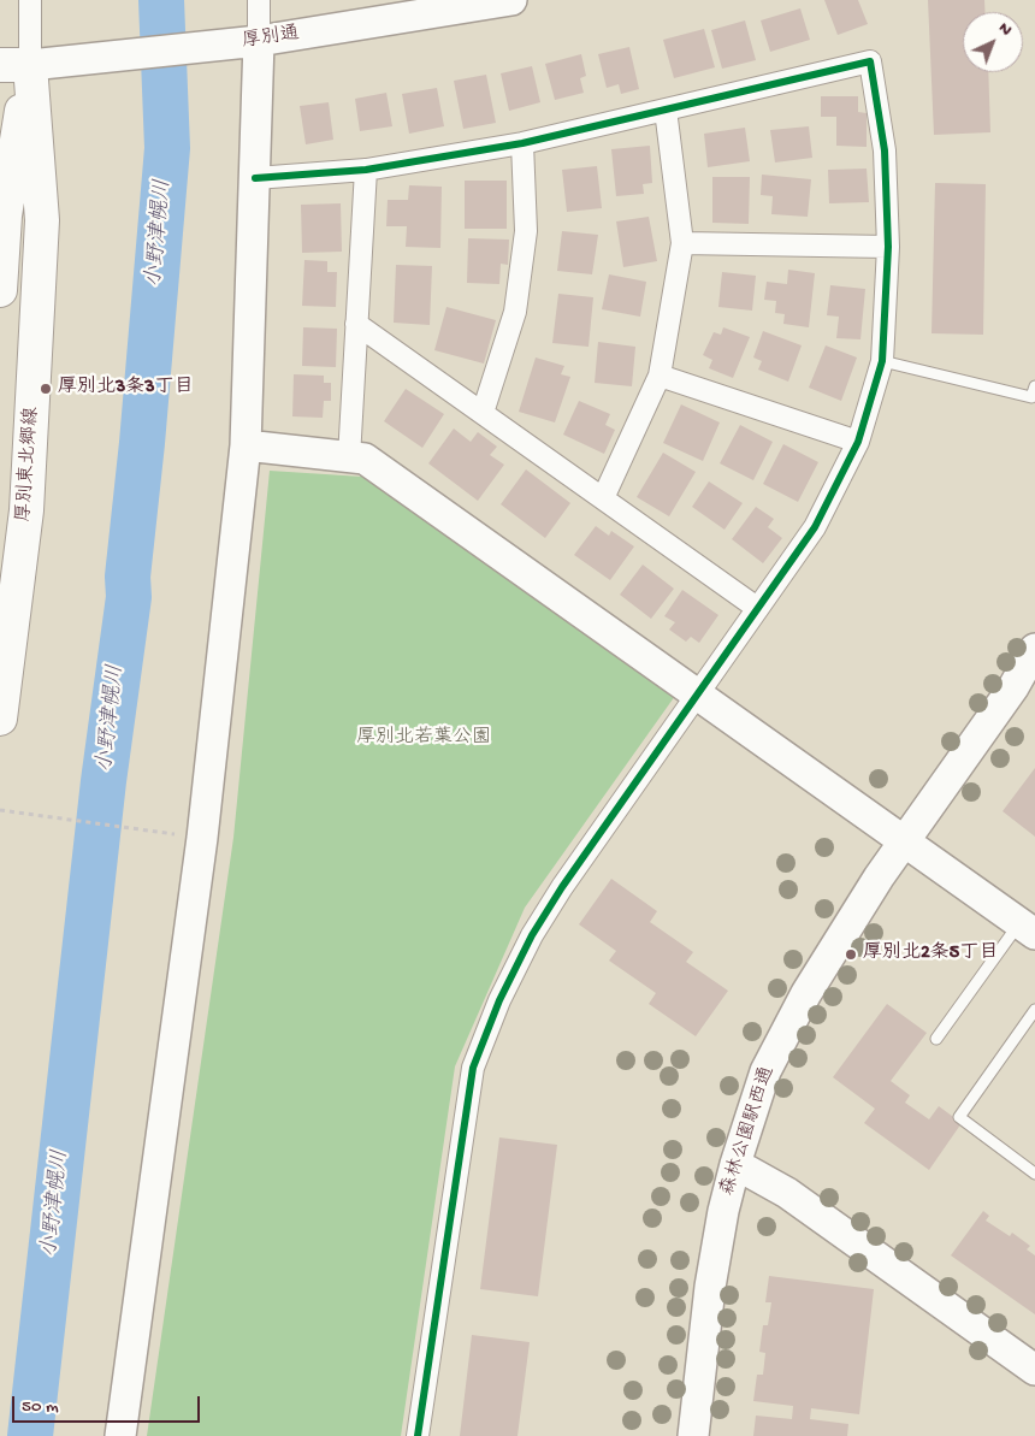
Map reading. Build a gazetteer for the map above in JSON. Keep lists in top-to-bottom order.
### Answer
{
  "streets": {
    "main road": ["厚別東北郷線"],
    "street": ["厚別通", "森林公園駅西通"]
  },
  "crossings": [
    ["厚別通", "厚別東北郷線"]
  ],
  "water": ["小野津幌川"],
  "parks": ["厚別北若葉公園"],
  "places": ["厚別北3条3丁目", "厚別北2条5丁目"],
  "scale_bar": "50 m",
  "north": "top right"
}
